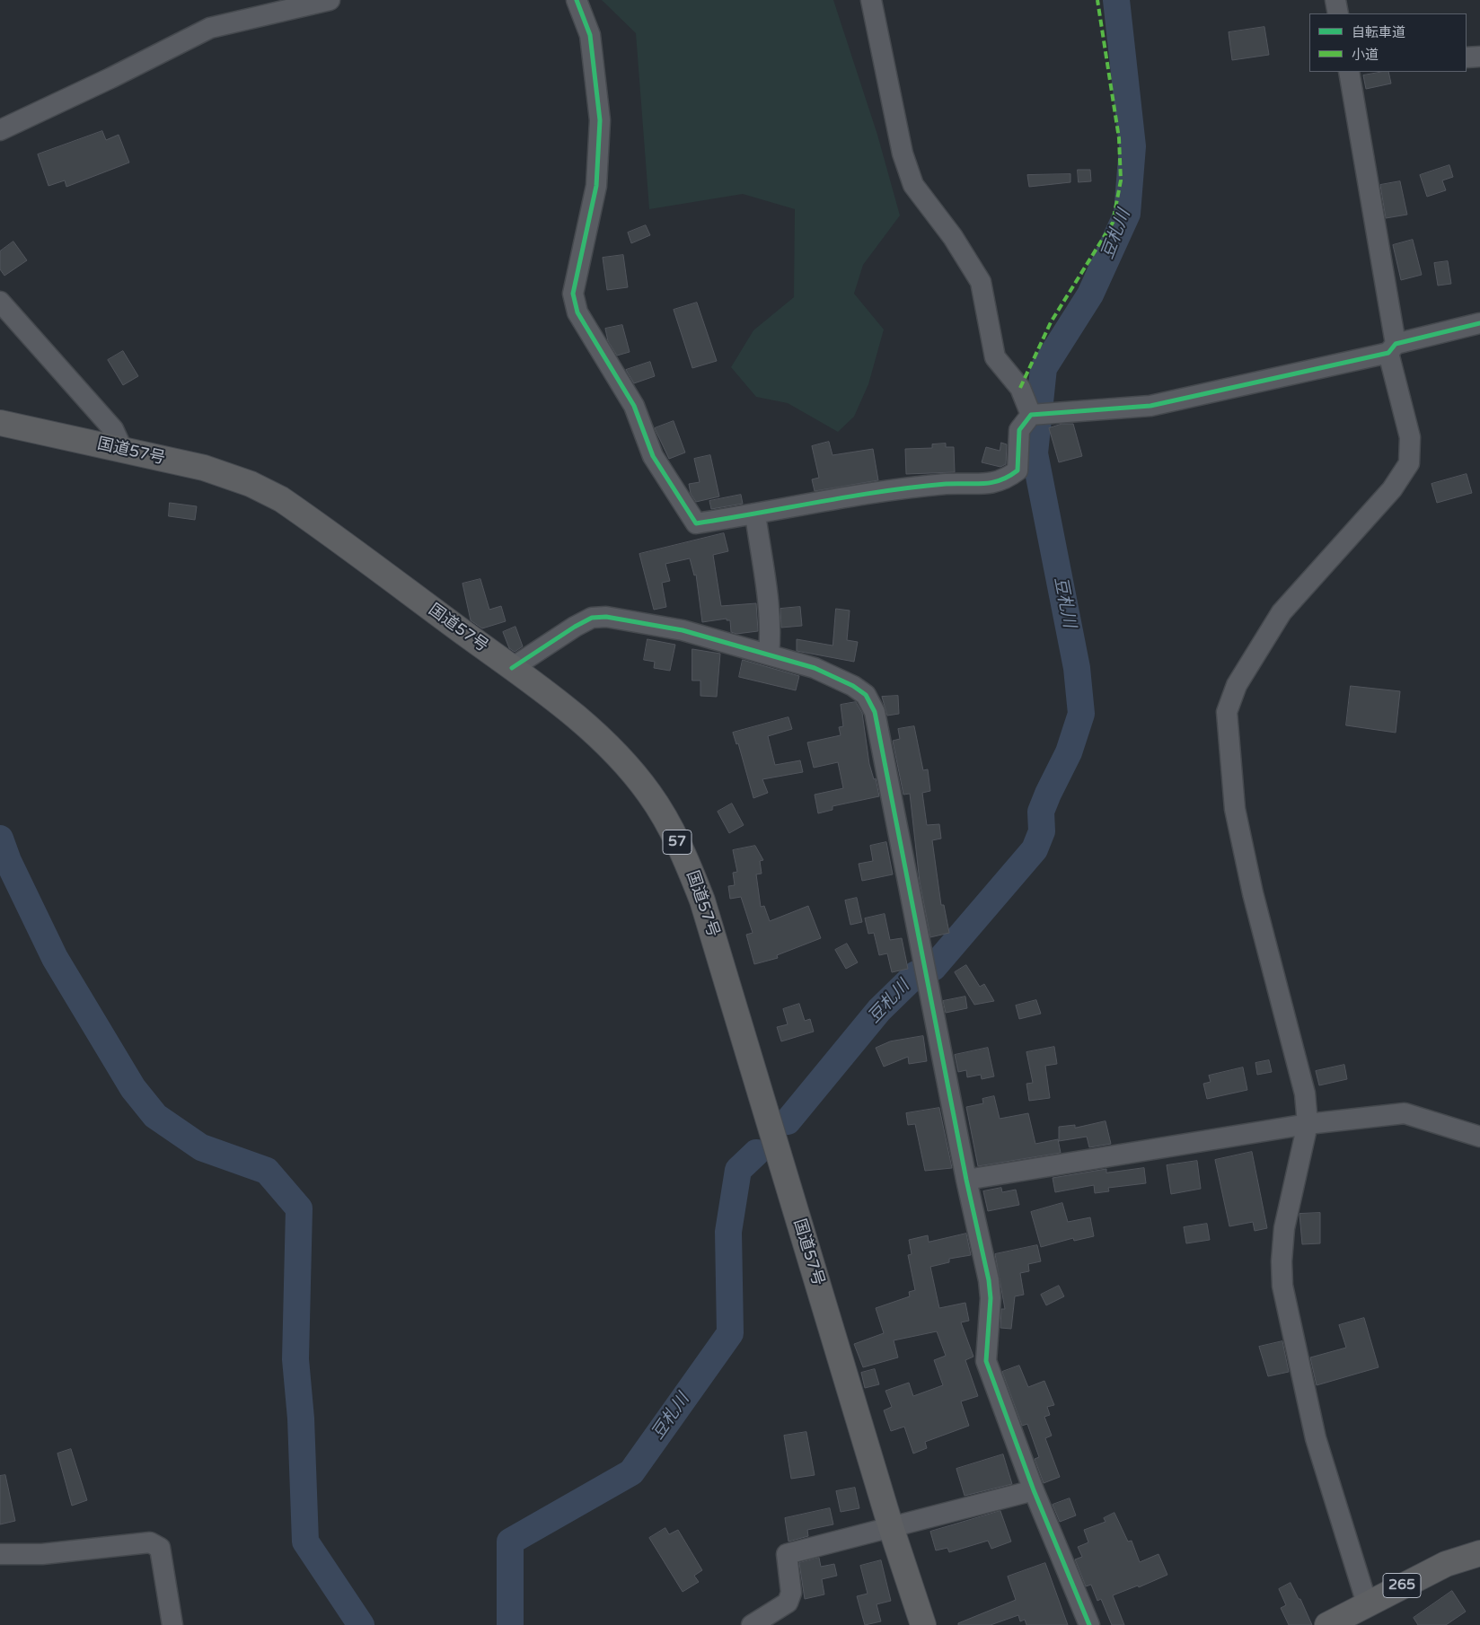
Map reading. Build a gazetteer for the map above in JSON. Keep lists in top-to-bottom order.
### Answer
{
  "streets": {
    "highway": ["国道57号", "57", "265"]
  },
  "water": ["豆札川"],
  "legend": ["自転車道", "小道"]
}
